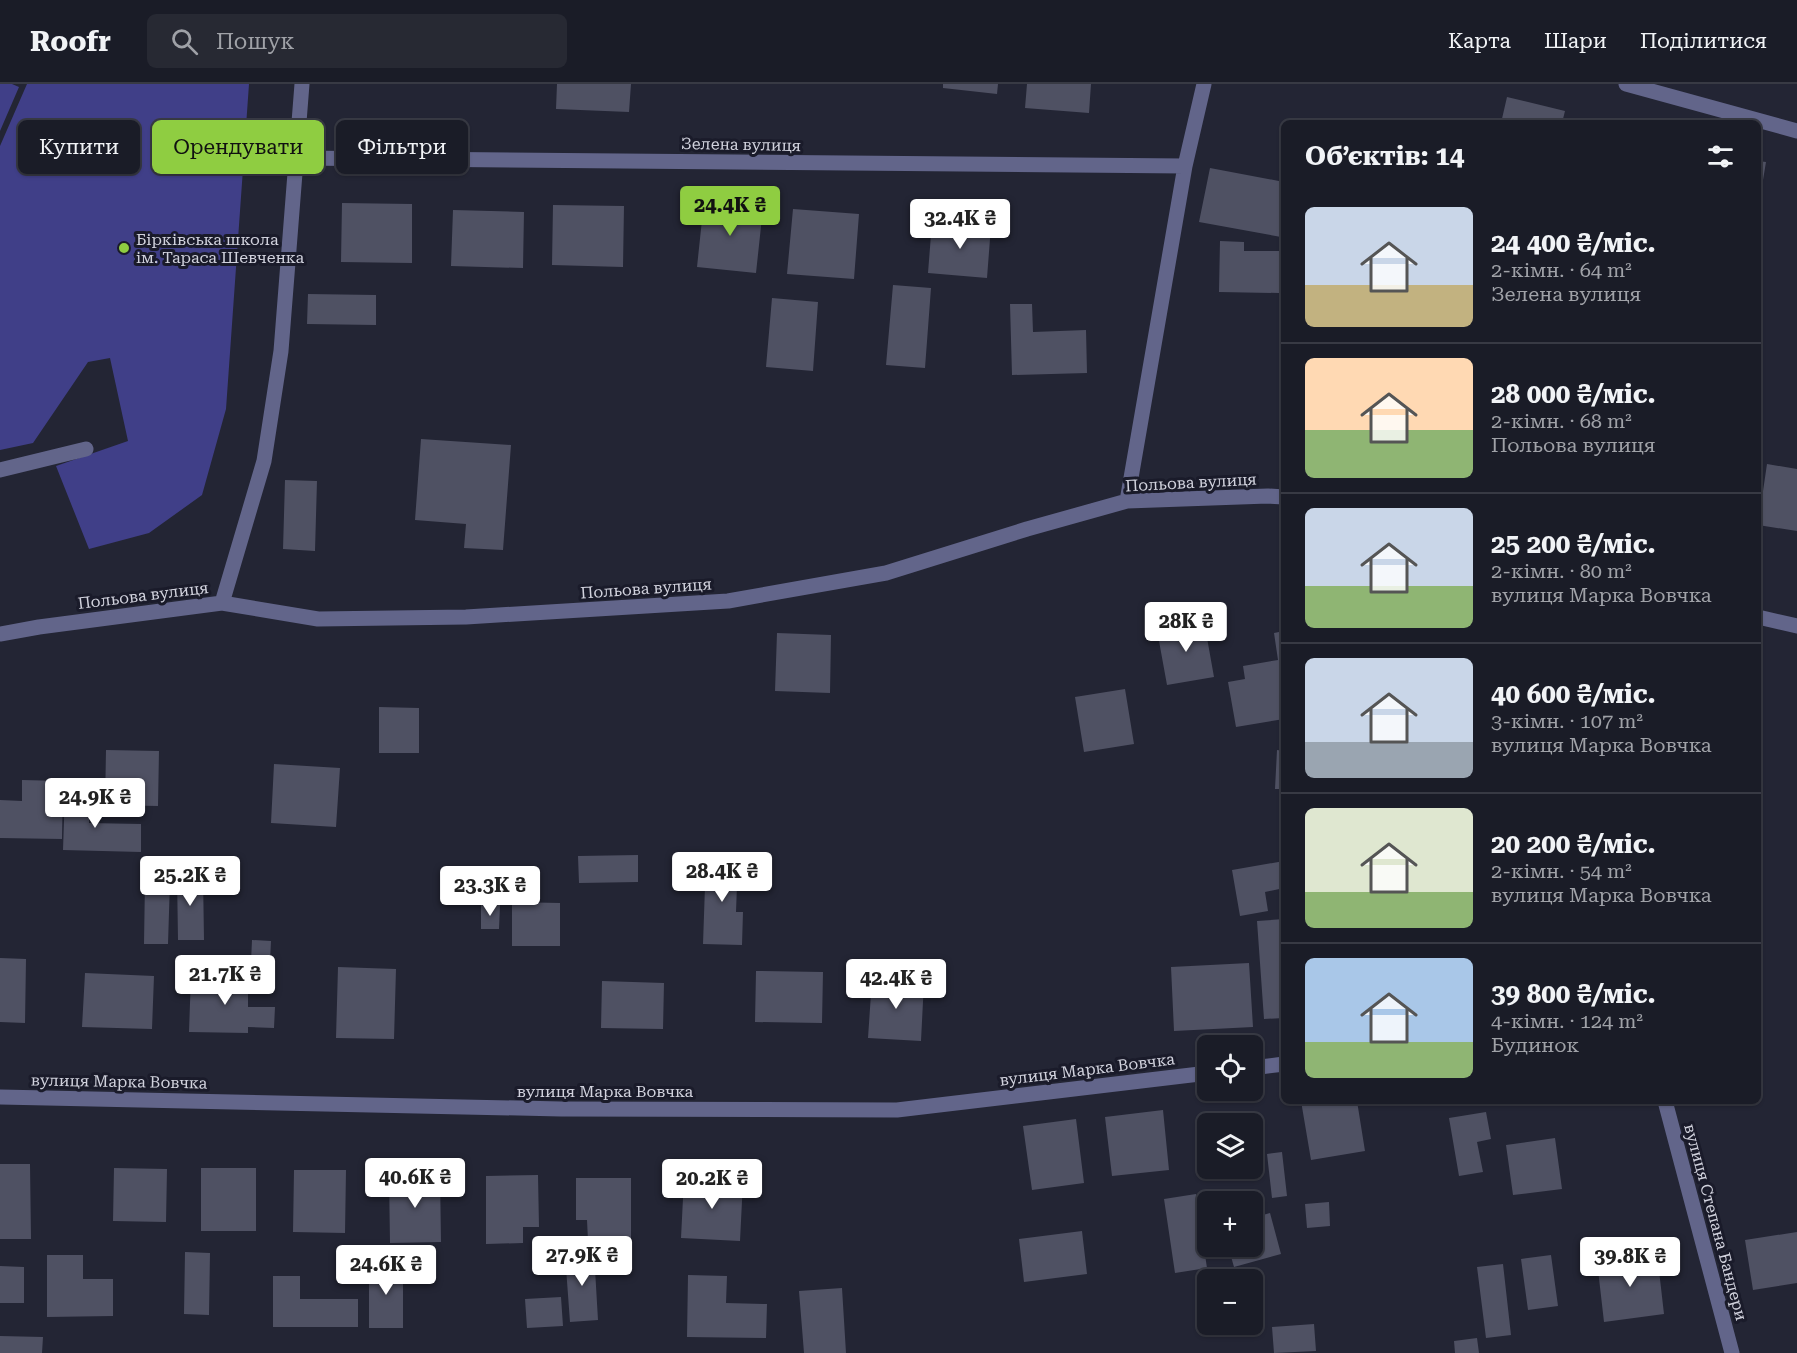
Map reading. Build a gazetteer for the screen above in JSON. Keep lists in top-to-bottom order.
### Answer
{
  "streets": {
    "street": [
      "Зелена вулиця",
      "Польова вулиця",
      "вулиця Марка Вовчка",
      "вулиця Степана Бандери"
    ]
  },
  "places": ["Бірківська школа ім. Тараса Шевченка"],
  "page": {
    "header": "Roofr",
    "search": "Пошук",
    "nav": ["Карта", "Шари", "Поділитися"],
    "chip": ["Купити", "Орендувати", "Фільтри"],
    "heading": "Об’єктів: 14",
    "price": [
      "24.4K ₴",
      "32.4K ₴",
      "28K ₴",
      "24.9K ₴",
      "28.4K ₴",
      "25.2K ₴",
      "23.3K ₴",
      "21.7K ₴",
      "42.4K ₴",
      "40.6K ₴",
      "20.2K ₴",
      "27.9K ₴",
      "39.8K ₴",
      "24.6K ₴"
    ],
    "list": [
      {
        "name": "24 400 ₴/міс.",
        "note": "2-кімн. · 64 m² · Зелена вулиця"
      },
      {
        "name": "28 000 ₴/міс.",
        "note": "2-кімн. · 68 m² · Польова вулиця"
      },
      {
        "name": "25 200 ₴/міс.",
        "note": "2-кімн. · 80 m² · вулиця Марка Вовчка"
      },
      {
        "name": "40 600 ₴/міс.",
        "note": "3-кімн. · 107 m² · вулиця Марка Вовчка"
      },
      {
        "name": "20 200 ₴/міс.",
        "note": "2-кімн. · 54 m² · вулиця Марка Вовчка"
      },
      {
        "name": "39 800 ₴/міс.",
        "note": "4-кімн. · 124 m² · Будинок"
      }
    ],
    "map_buttons": ["+", "−"]
  }
}
